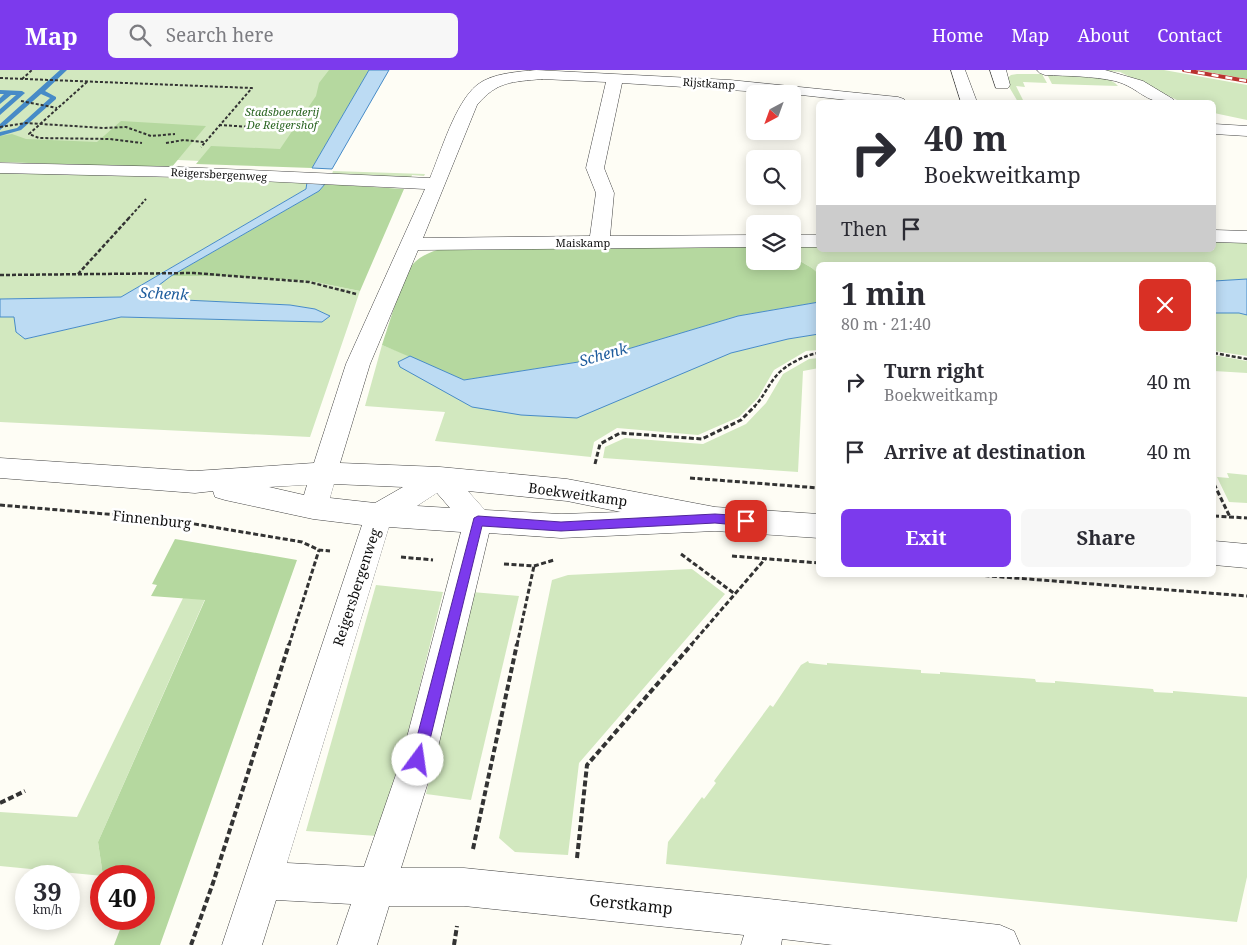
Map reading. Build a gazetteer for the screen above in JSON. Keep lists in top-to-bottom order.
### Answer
{
  "streets": {
    "street": [
      "Rijstkamp",
      "Reigersbergenweg",
      "Maiskamp",
      "Boekweitkamp",
      "Gerstkamp"
    ],
    "path": ["Finnenburg"]
  },
  "crossings": [
    ["Reigersbergenweg", "Boekweitkamp"],
    ["Reigersbergenweg", "Finnenburg"],
    ["Reigersbergenweg", "Gerstkamp"]
  ],
  "water": ["Schenk"],
  "parks": ["Stadsboerderij De Reigershof"],
  "north": "bottom left",
  "page": {
    "header": "Map",
    "search": "Search here",
    "nav": [
      "Home",
      "Map",
      "About",
      "Contact"
    ],
    "turn": ["40 m", "Boekweitkamp"],
    "then": "Then",
    "heading": ["1 min", "80 m · 21:40"],
    "list": [
      {
        "name": "Turn right",
        "note": "Boekweitkamp",
        "value": "40 m"
      },
      {
        "name": "Arrive at destination",
        "value": "40 m"
      }
    ],
    "buttons": ["Exit", "Share"],
    "speed": "39 km/h",
    "limit": "40"
  }
}
